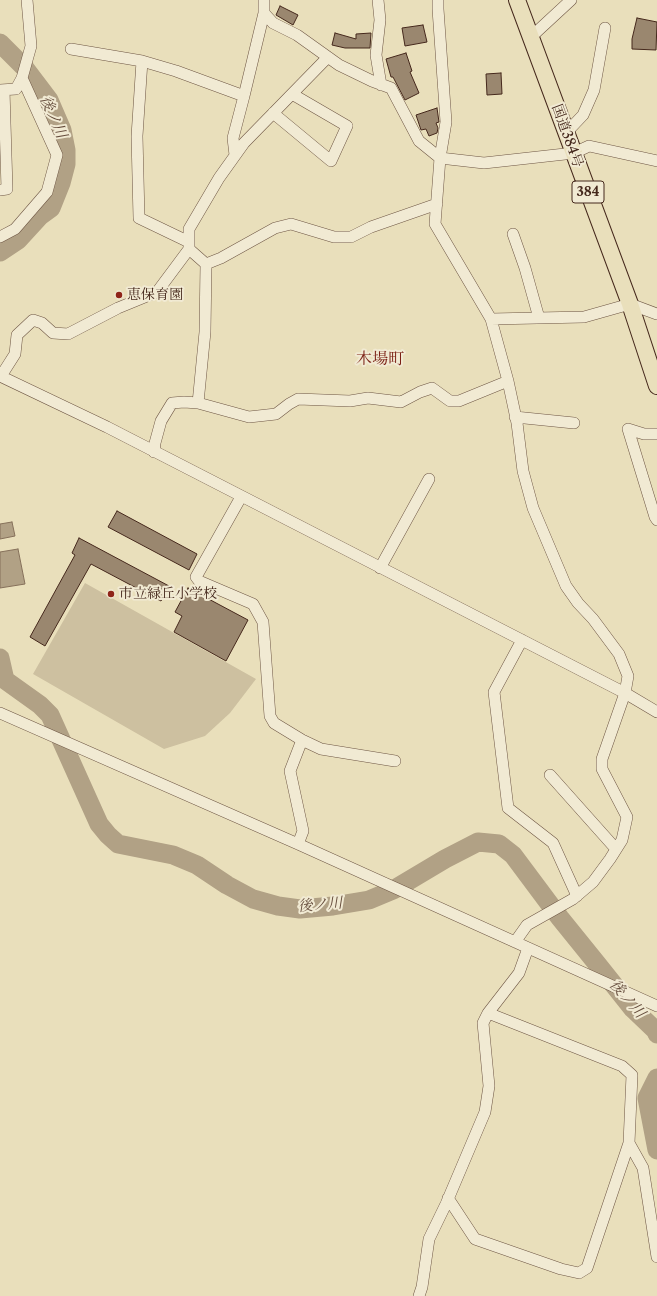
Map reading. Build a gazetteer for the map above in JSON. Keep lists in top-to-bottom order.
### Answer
{
  "streets": {
    "highway": ["国道384号", "384"]
  },
  "districts": ["木場町"],
  "water": ["後ノ川"],
  "places": ["恵保育園", "市立緑丘小学校"]
}
